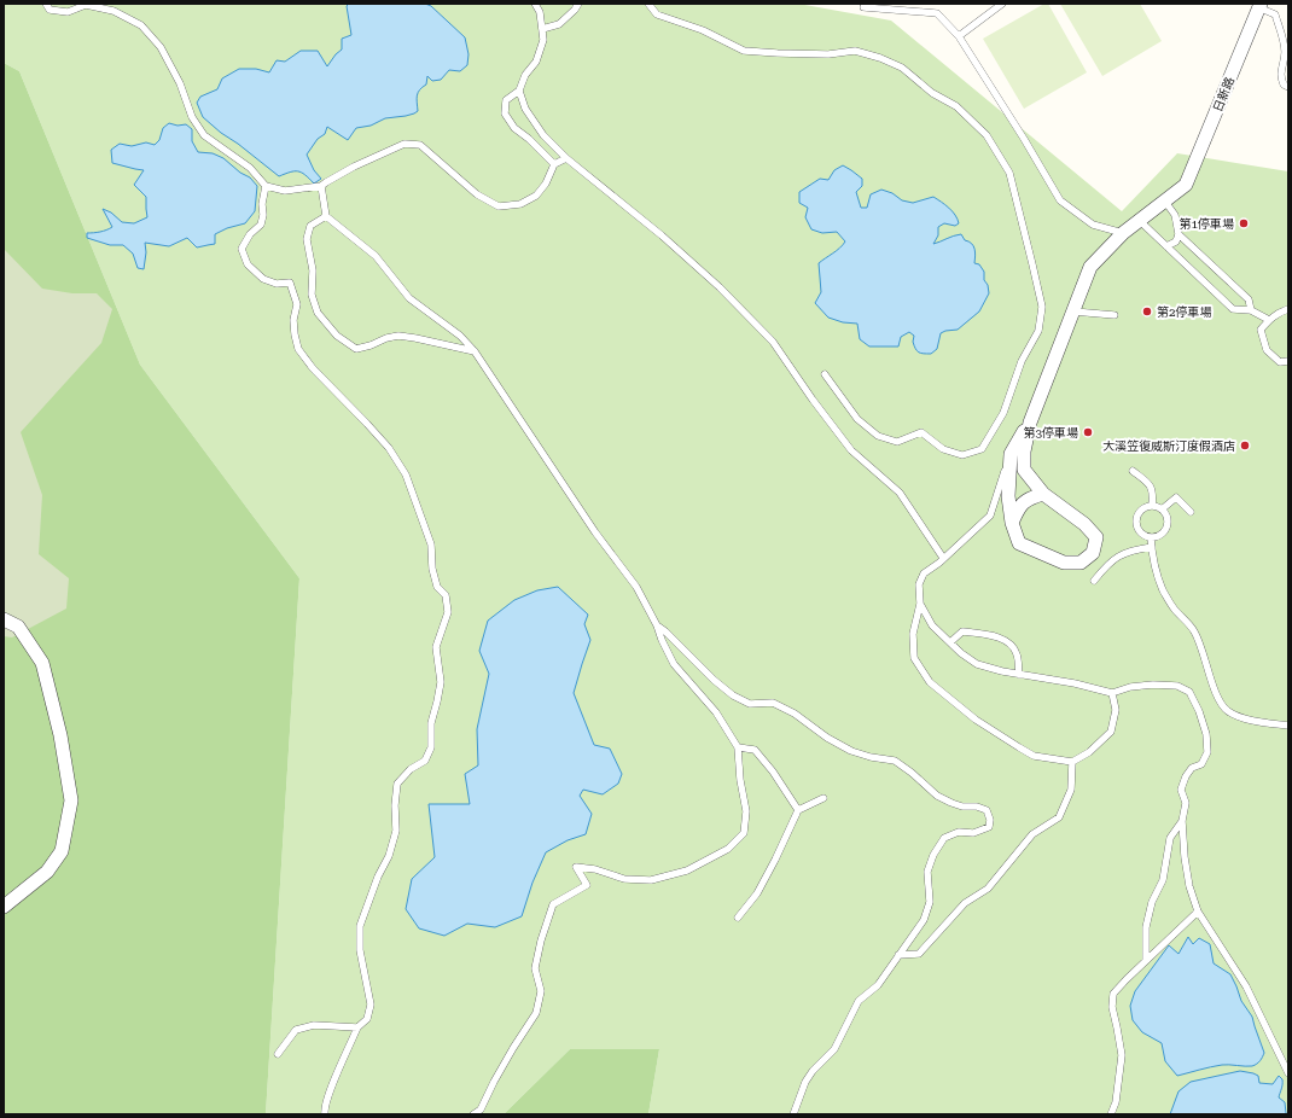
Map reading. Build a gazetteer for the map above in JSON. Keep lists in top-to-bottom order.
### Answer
{
  "streets": {
    "street": ["日新路"]
  },
  "places": [
    "第1停車場",
    "第2停車場",
    "第3停車場",
    "大溪笠復威斯汀度假酒店"
  ]
}
